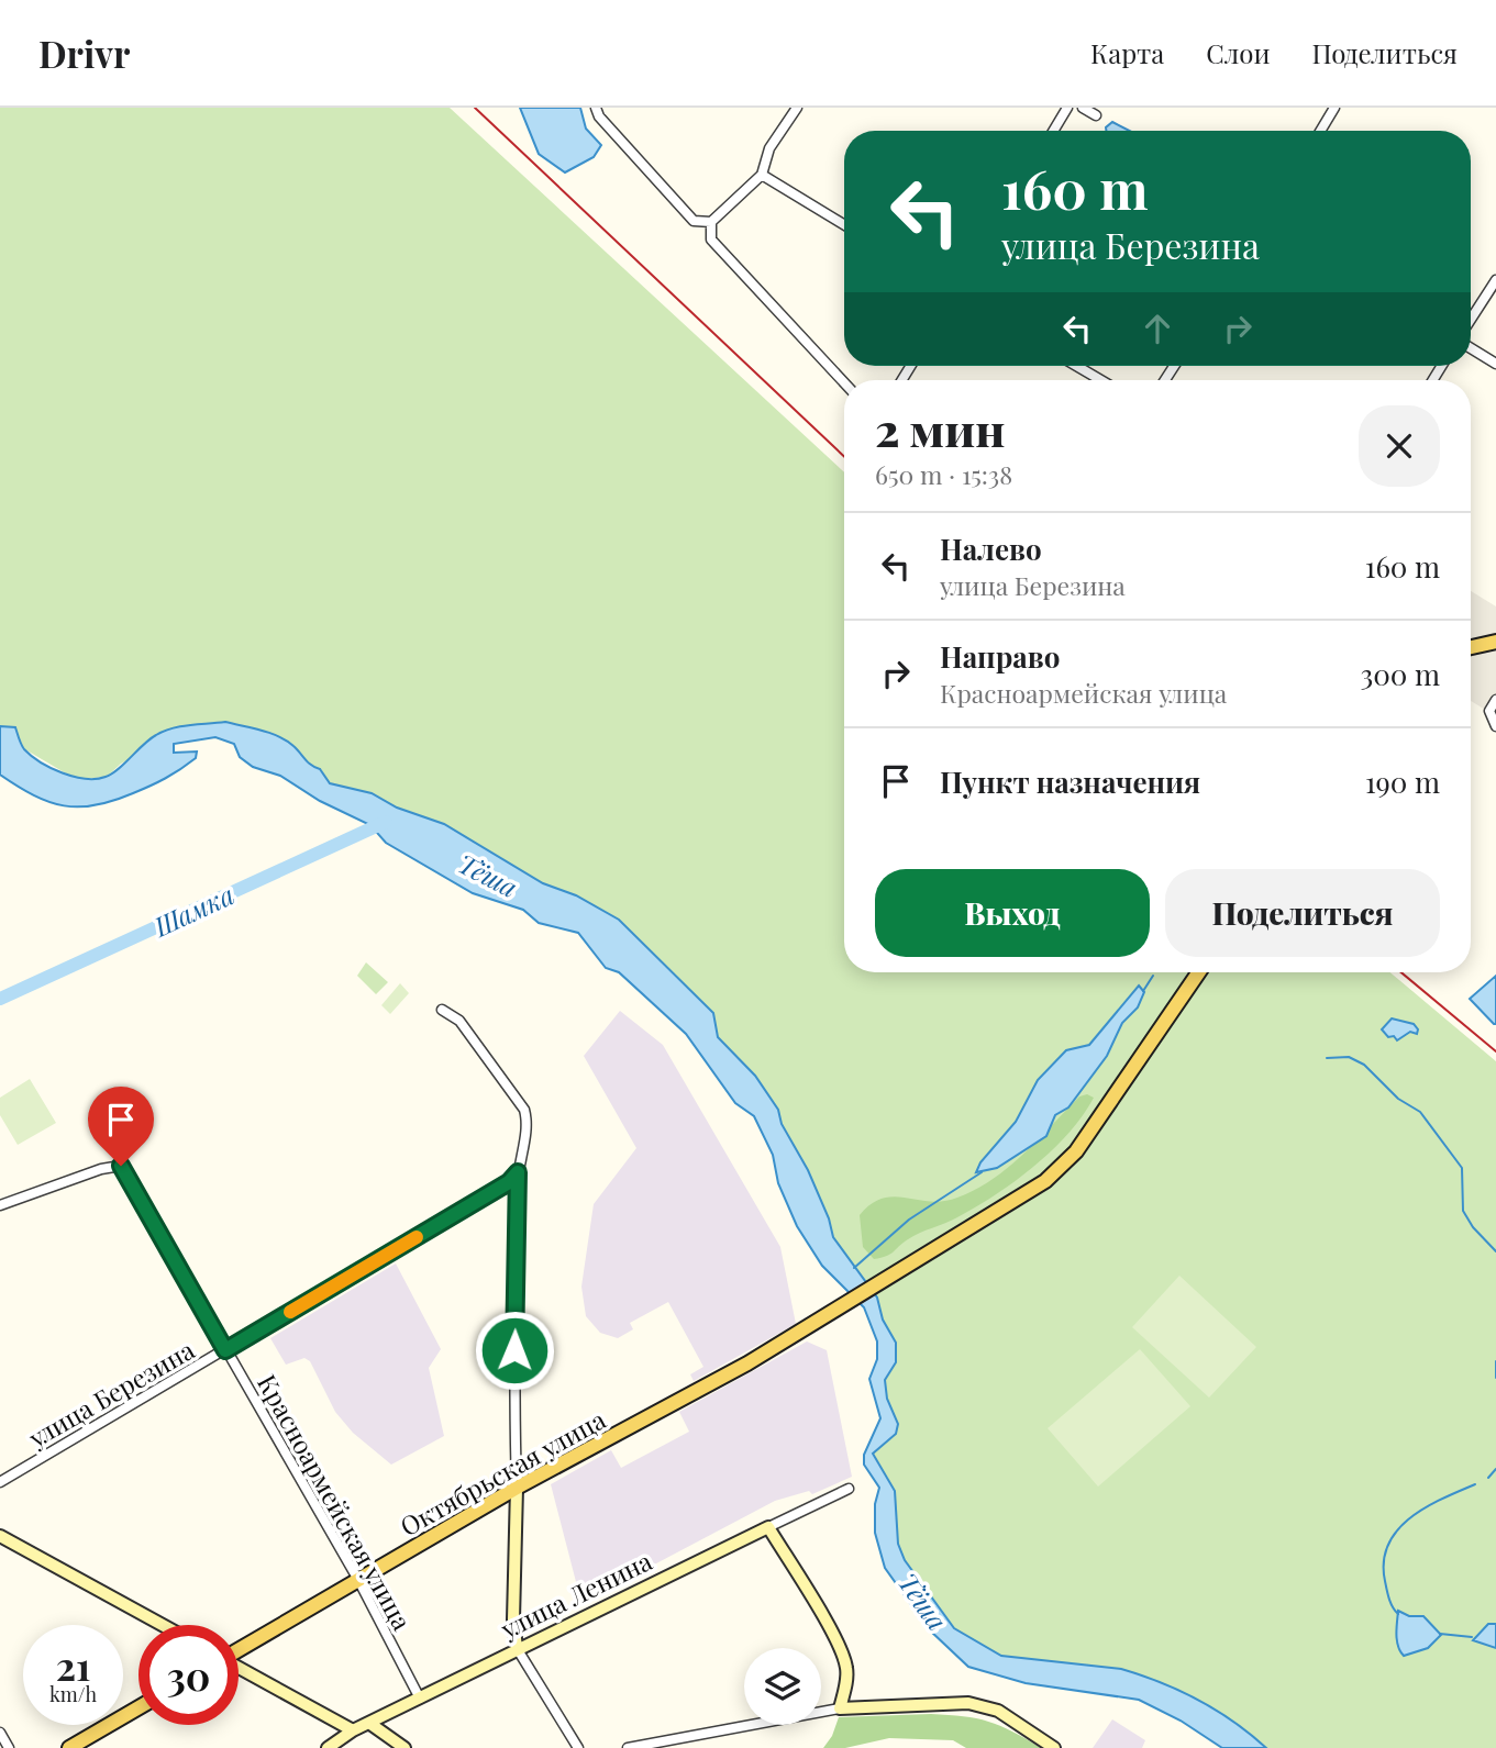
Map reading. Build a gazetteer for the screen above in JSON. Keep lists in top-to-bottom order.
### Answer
{
  "streets": {
    "main road": ["Октябрьская улица"],
    "street": ["улица Березина", "Красноармейская улица", "улица Ленина"]
  },
  "crossings": [
    ["улица Березина", "Красноармейская улица"],
    ["Октябрьская улица", "Красноармейская улица"],
    ["Красноармейская улица", "улица Ленина"]
  ],
  "water": ["Тёша", "Шамка"],
  "page": {
    "header": "Drivr",
    "nav": ["Карта", "Слои", "Поделиться"],
    "turn": ["160 m", "улица Березина"],
    "heading": ["2 мин", "650 m · 15:38"],
    "list": [
      {
        "name": "Налево",
        "note": "улица Березина",
        "value": "160 m"
      },
      {
        "name": "Направо",
        "note": "Красноармейская улица",
        "value": "300 m"
      },
      {
        "name": "Пункт назначения",
        "value": "190 m"
      }
    ],
    "buttons": ["Выход", "Поделиться"],
    "speed": "21 km/h",
    "limit": "30"
  }
}
